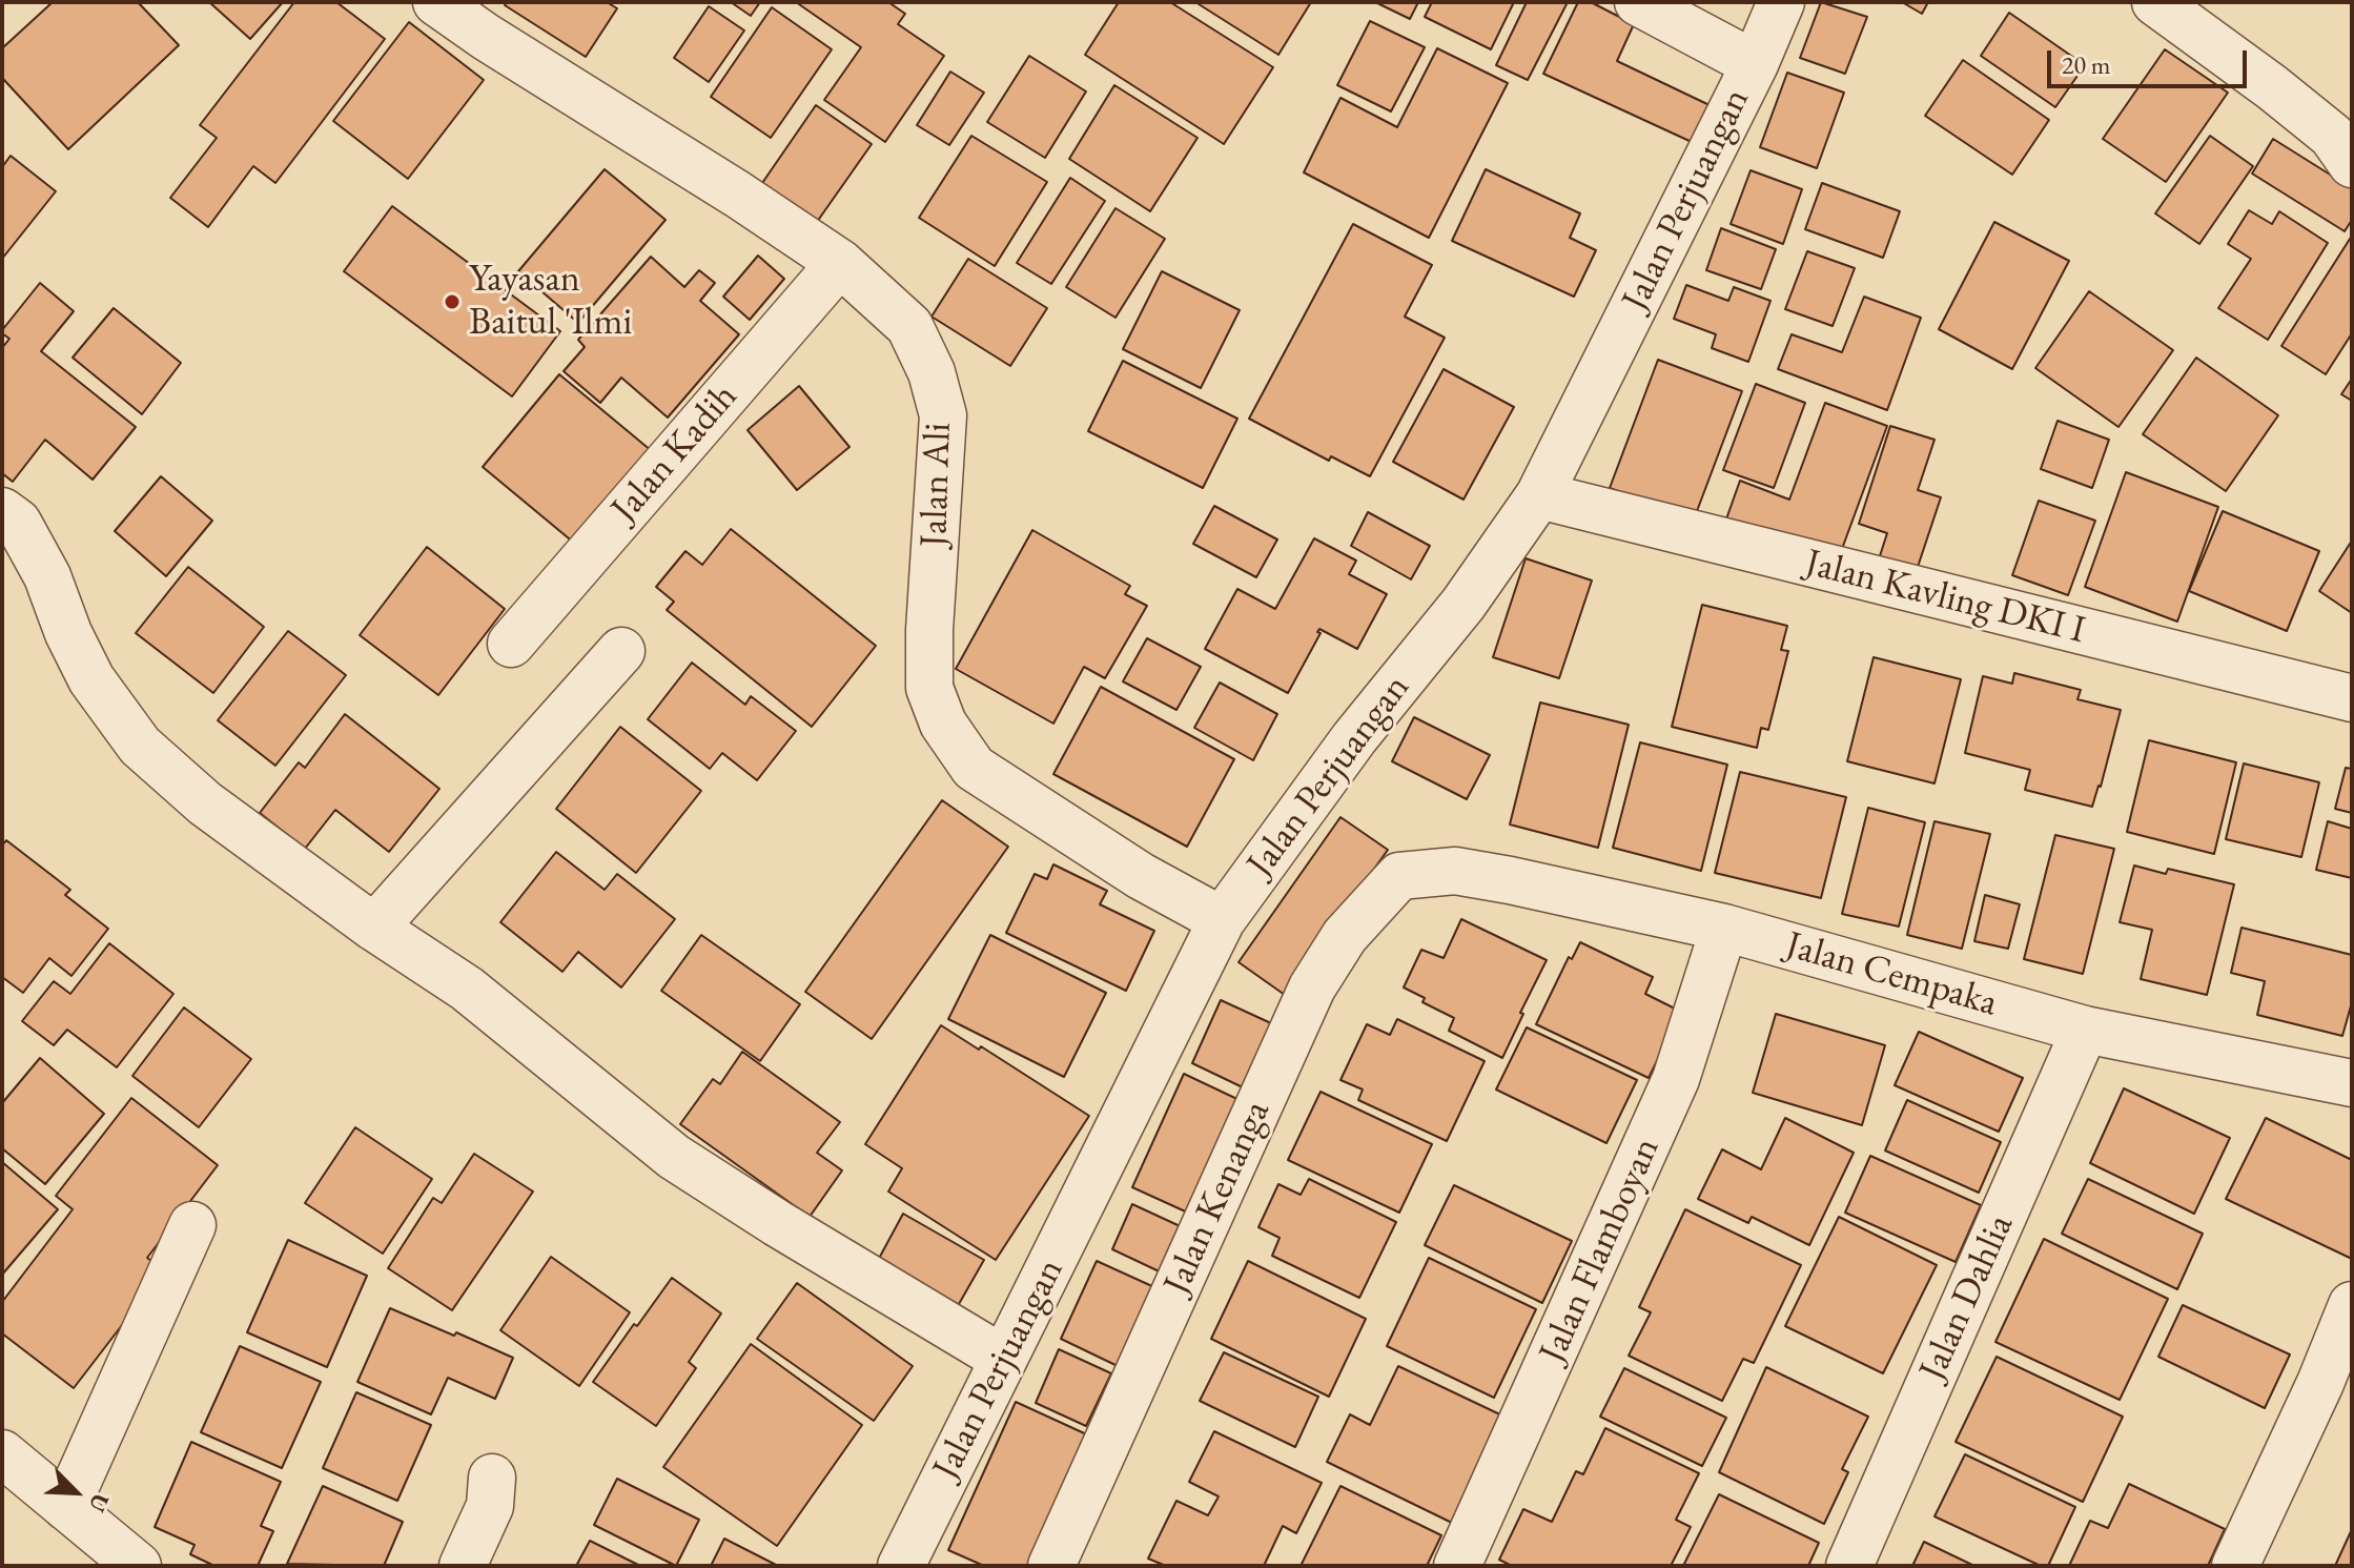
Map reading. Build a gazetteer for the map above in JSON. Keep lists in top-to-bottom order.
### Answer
{
  "streets": {
    "street": [
      "Jalan Perjuangan",
      "Jalan Kadih",
      "Jalan Ali",
      "Jalan Kavling DKI I",
      "Jalan Cempaka",
      "Jalan Kenanga",
      "Jalan Flamboyan",
      "Jalan Dahlia"
    ]
  },
  "crossings": [
    ["Jalan Perjuangan", "Jalan Ali"],
    ["Jalan Perjuangan", "Jalan Kavling DKI I"],
    ["Jalan Kadih", "Jalan Ali"],
    ["Jalan Cempaka", "Jalan Kenanga"],
    ["Jalan Cempaka", "Jalan Flamboyan"],
    ["Jalan Cempaka", "Jalan Dahlia"]
  ],
  "places": ["Yayasan Baitul 'Ilmi"],
  "scale_bar": "20 m",
  "north": "bottom right"
}
